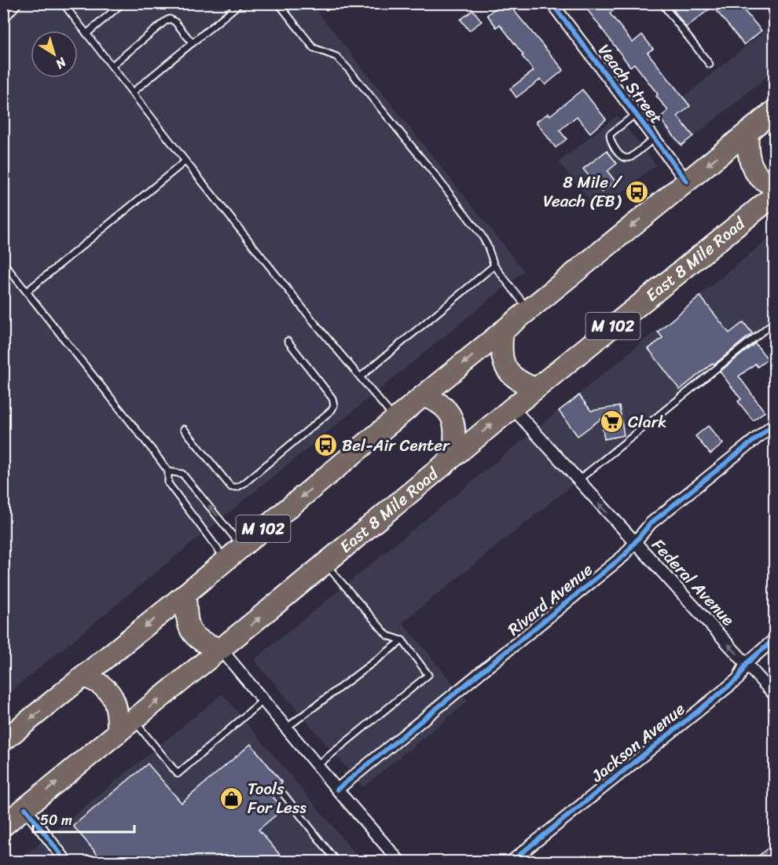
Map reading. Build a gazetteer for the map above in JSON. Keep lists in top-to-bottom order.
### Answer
{
  "streets": {
    "highway": ["East 8 Mile Road", "M 102"],
    "street": [
      "Veach Street",
      "Federal Avenue",
      "Rivard Avenue",
      "Jackson Avenue"
    ]
  },
  "crossings": [
    ["Veach Street", "M 102"],
    ["East 8 Mile Road", "Federal Avenue"],
    ["Federal Avenue", "Rivard Avenue"],
    ["Federal Avenue", "Jackson Avenue"]
  ],
  "one_way": ["Federal Avenue"],
  "places": {
    "bus stop": ["8 Mile / Veach (EB)", "Bel-Air Center"],
    "supermarket": ["Clark"],
    "shop": ["Tools For Less"]
  },
  "scale_bar": "50 m",
  "north": "bottom right"
}
